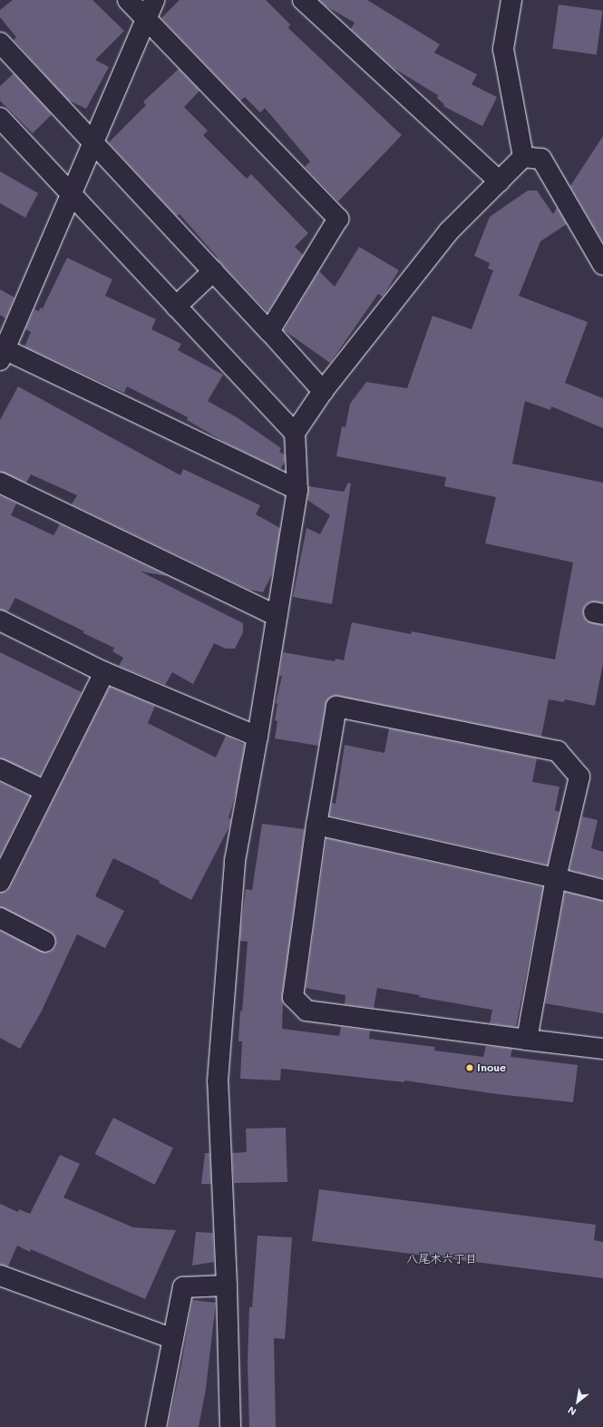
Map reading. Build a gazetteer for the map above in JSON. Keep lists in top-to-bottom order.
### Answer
{
  "districts": ["八尾木六丁目"],
  "places": ["inoue"],
  "north": "bottom left"
}
